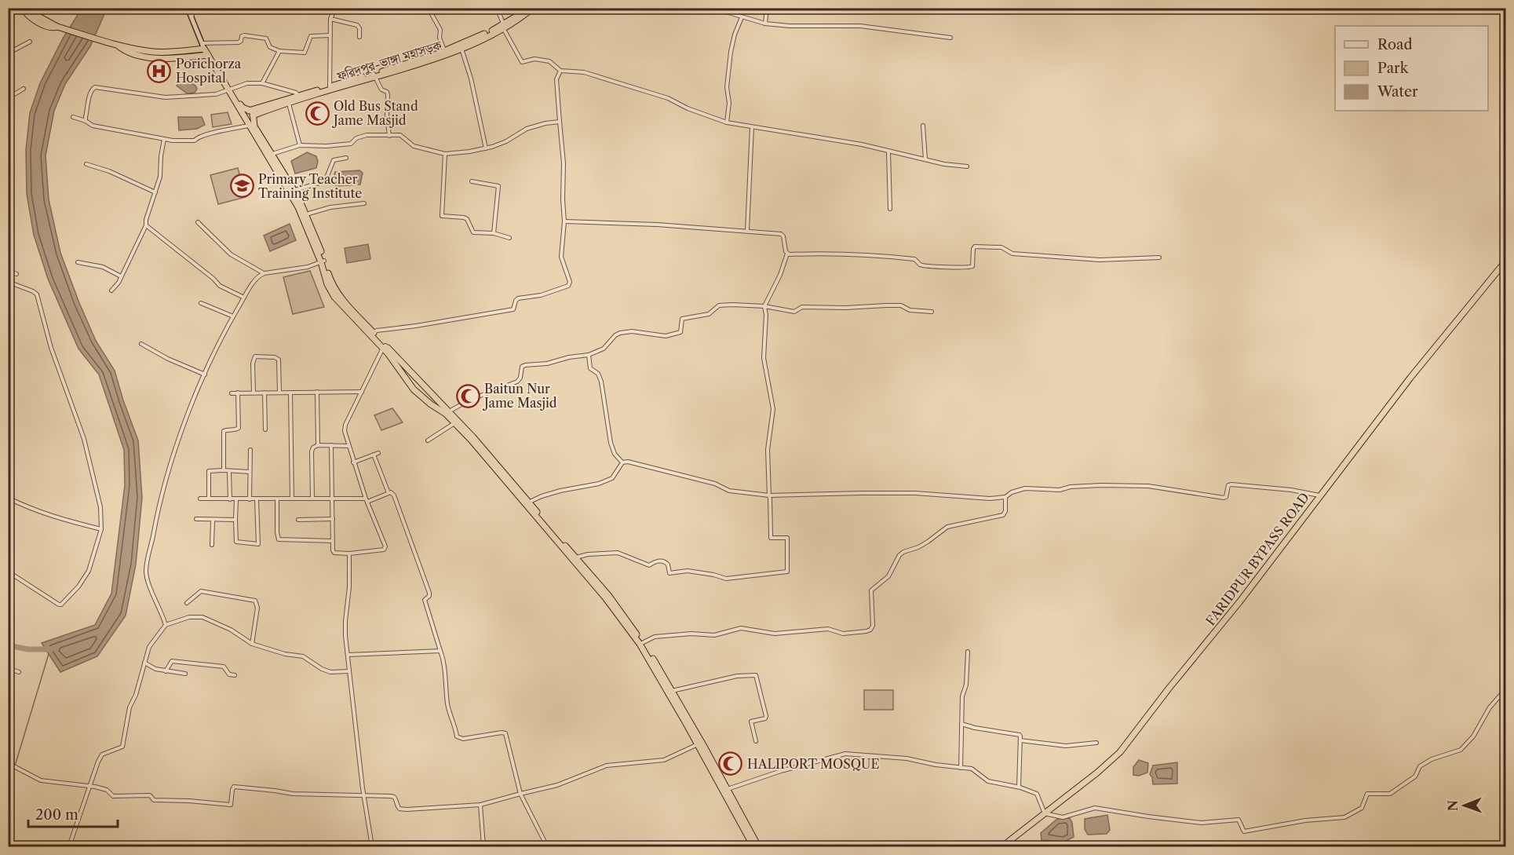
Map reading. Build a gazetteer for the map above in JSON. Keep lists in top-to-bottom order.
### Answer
{
  "streets": {
    "highway": ["ফরিদপুর-ভাঙ্গা মহাসড়ক", "FARIDPUR BYPASS ROAD"]
  },
  "places": {
    "hospital": ["Porichorza Hospital"],
    "mosque": ["Old Bus Stand Jame Masjid", "Baitun Nur Jame Masjid", "HALIPORT MOSQUE"],
    "school or university": ["Primary Teacher Training Institute"]
  },
  "legend": ["Road", "Park", "Water"],
  "scale_bar": "200 m",
  "north": "left"
}
